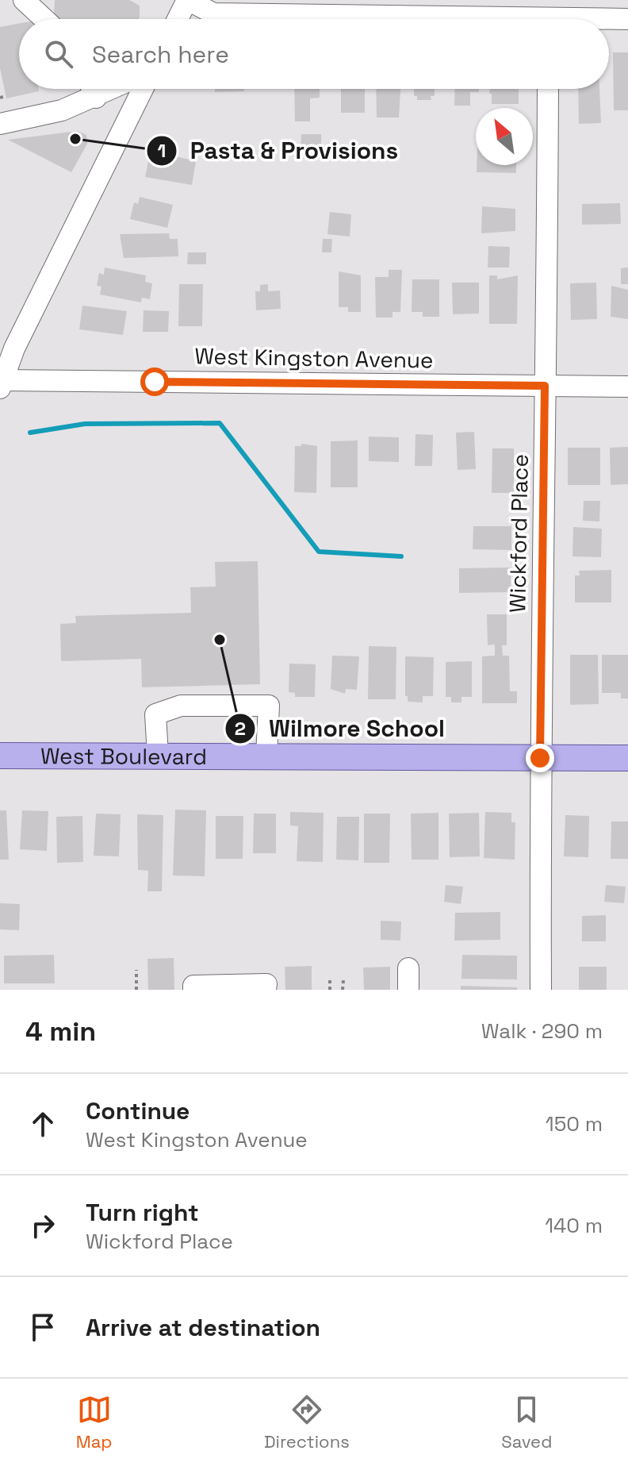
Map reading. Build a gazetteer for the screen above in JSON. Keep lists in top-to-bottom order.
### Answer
{
  "streets": {
    "main road": ["West Boulevard"],
    "street": ["West Kingston Avenue", "Wickford Place"]
  },
  "crossings": [
    ["West Kingston Avenue", "Wickford Place"],
    ["Wickford Place", "West Boulevard"]
  ],
  "places": ["Pasta & Provisions", "Wilmore School"],
  "north": "top left",
  "page": {
    "search": "Search here",
    "heading": ["4 min", "Walk · 290 m"],
    "list": [
      ["Continue", "West Kingston Avenue", "150 m"],
      ["Turn right", "Wickford Place", "140 m"],
      "Arrive at destination"
    ],
    "nav": ["Map", "Directions", "Saved"]
  }
}
